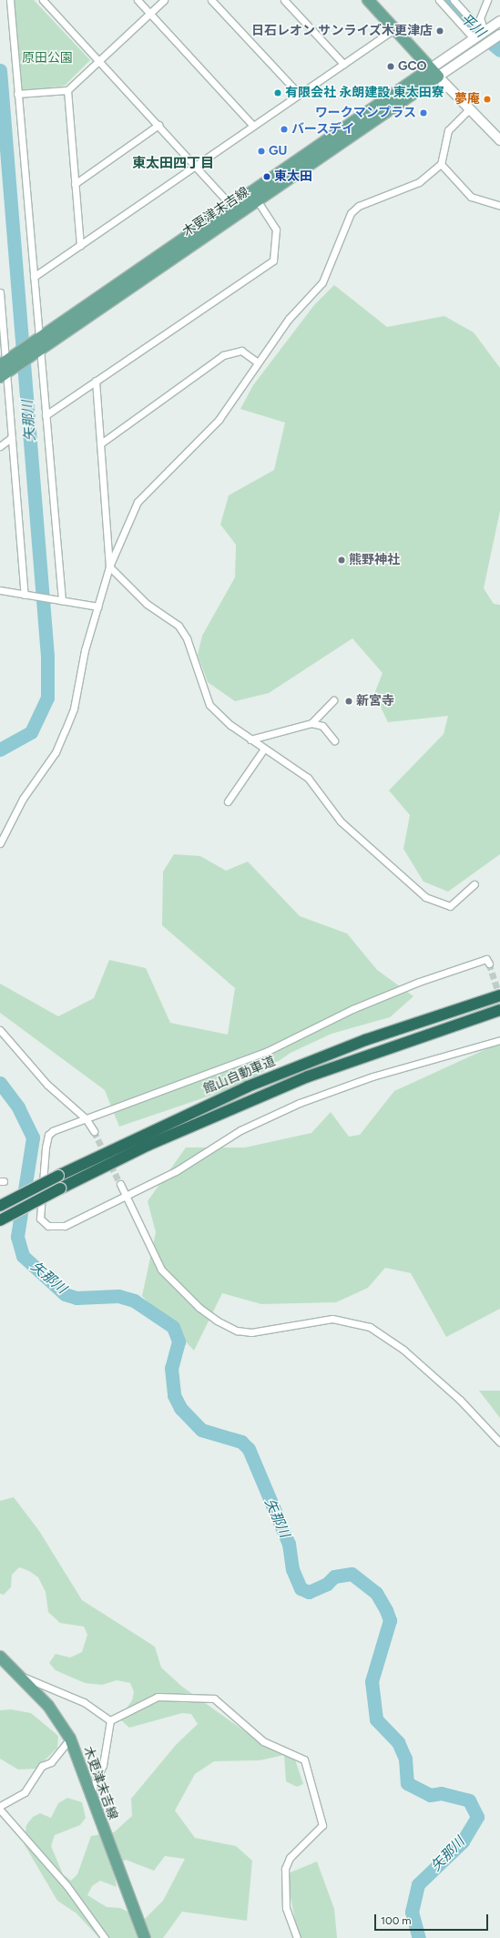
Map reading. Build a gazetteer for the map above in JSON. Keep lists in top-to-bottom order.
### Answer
{
  "streets": {
    "highway": ["館山自動車道"],
    "main road": ["木更津末吉線"]
  },
  "districts": ["東太田四丁目"],
  "water": ["平川", "矢那川"],
  "parks": ["原田公園"],
  "places": [
    "日石レオン サンライズ木更津店",
    "GCO",
    "有限会社 永朗建設 東太田寮",
    "夢庵",
    "ワークマンプラス",
    "バースデイ",
    "GU",
    "東太田",
    "熊野神社",
    "新宮寺"
  ],
  "scale_bar": "100 m"
}
